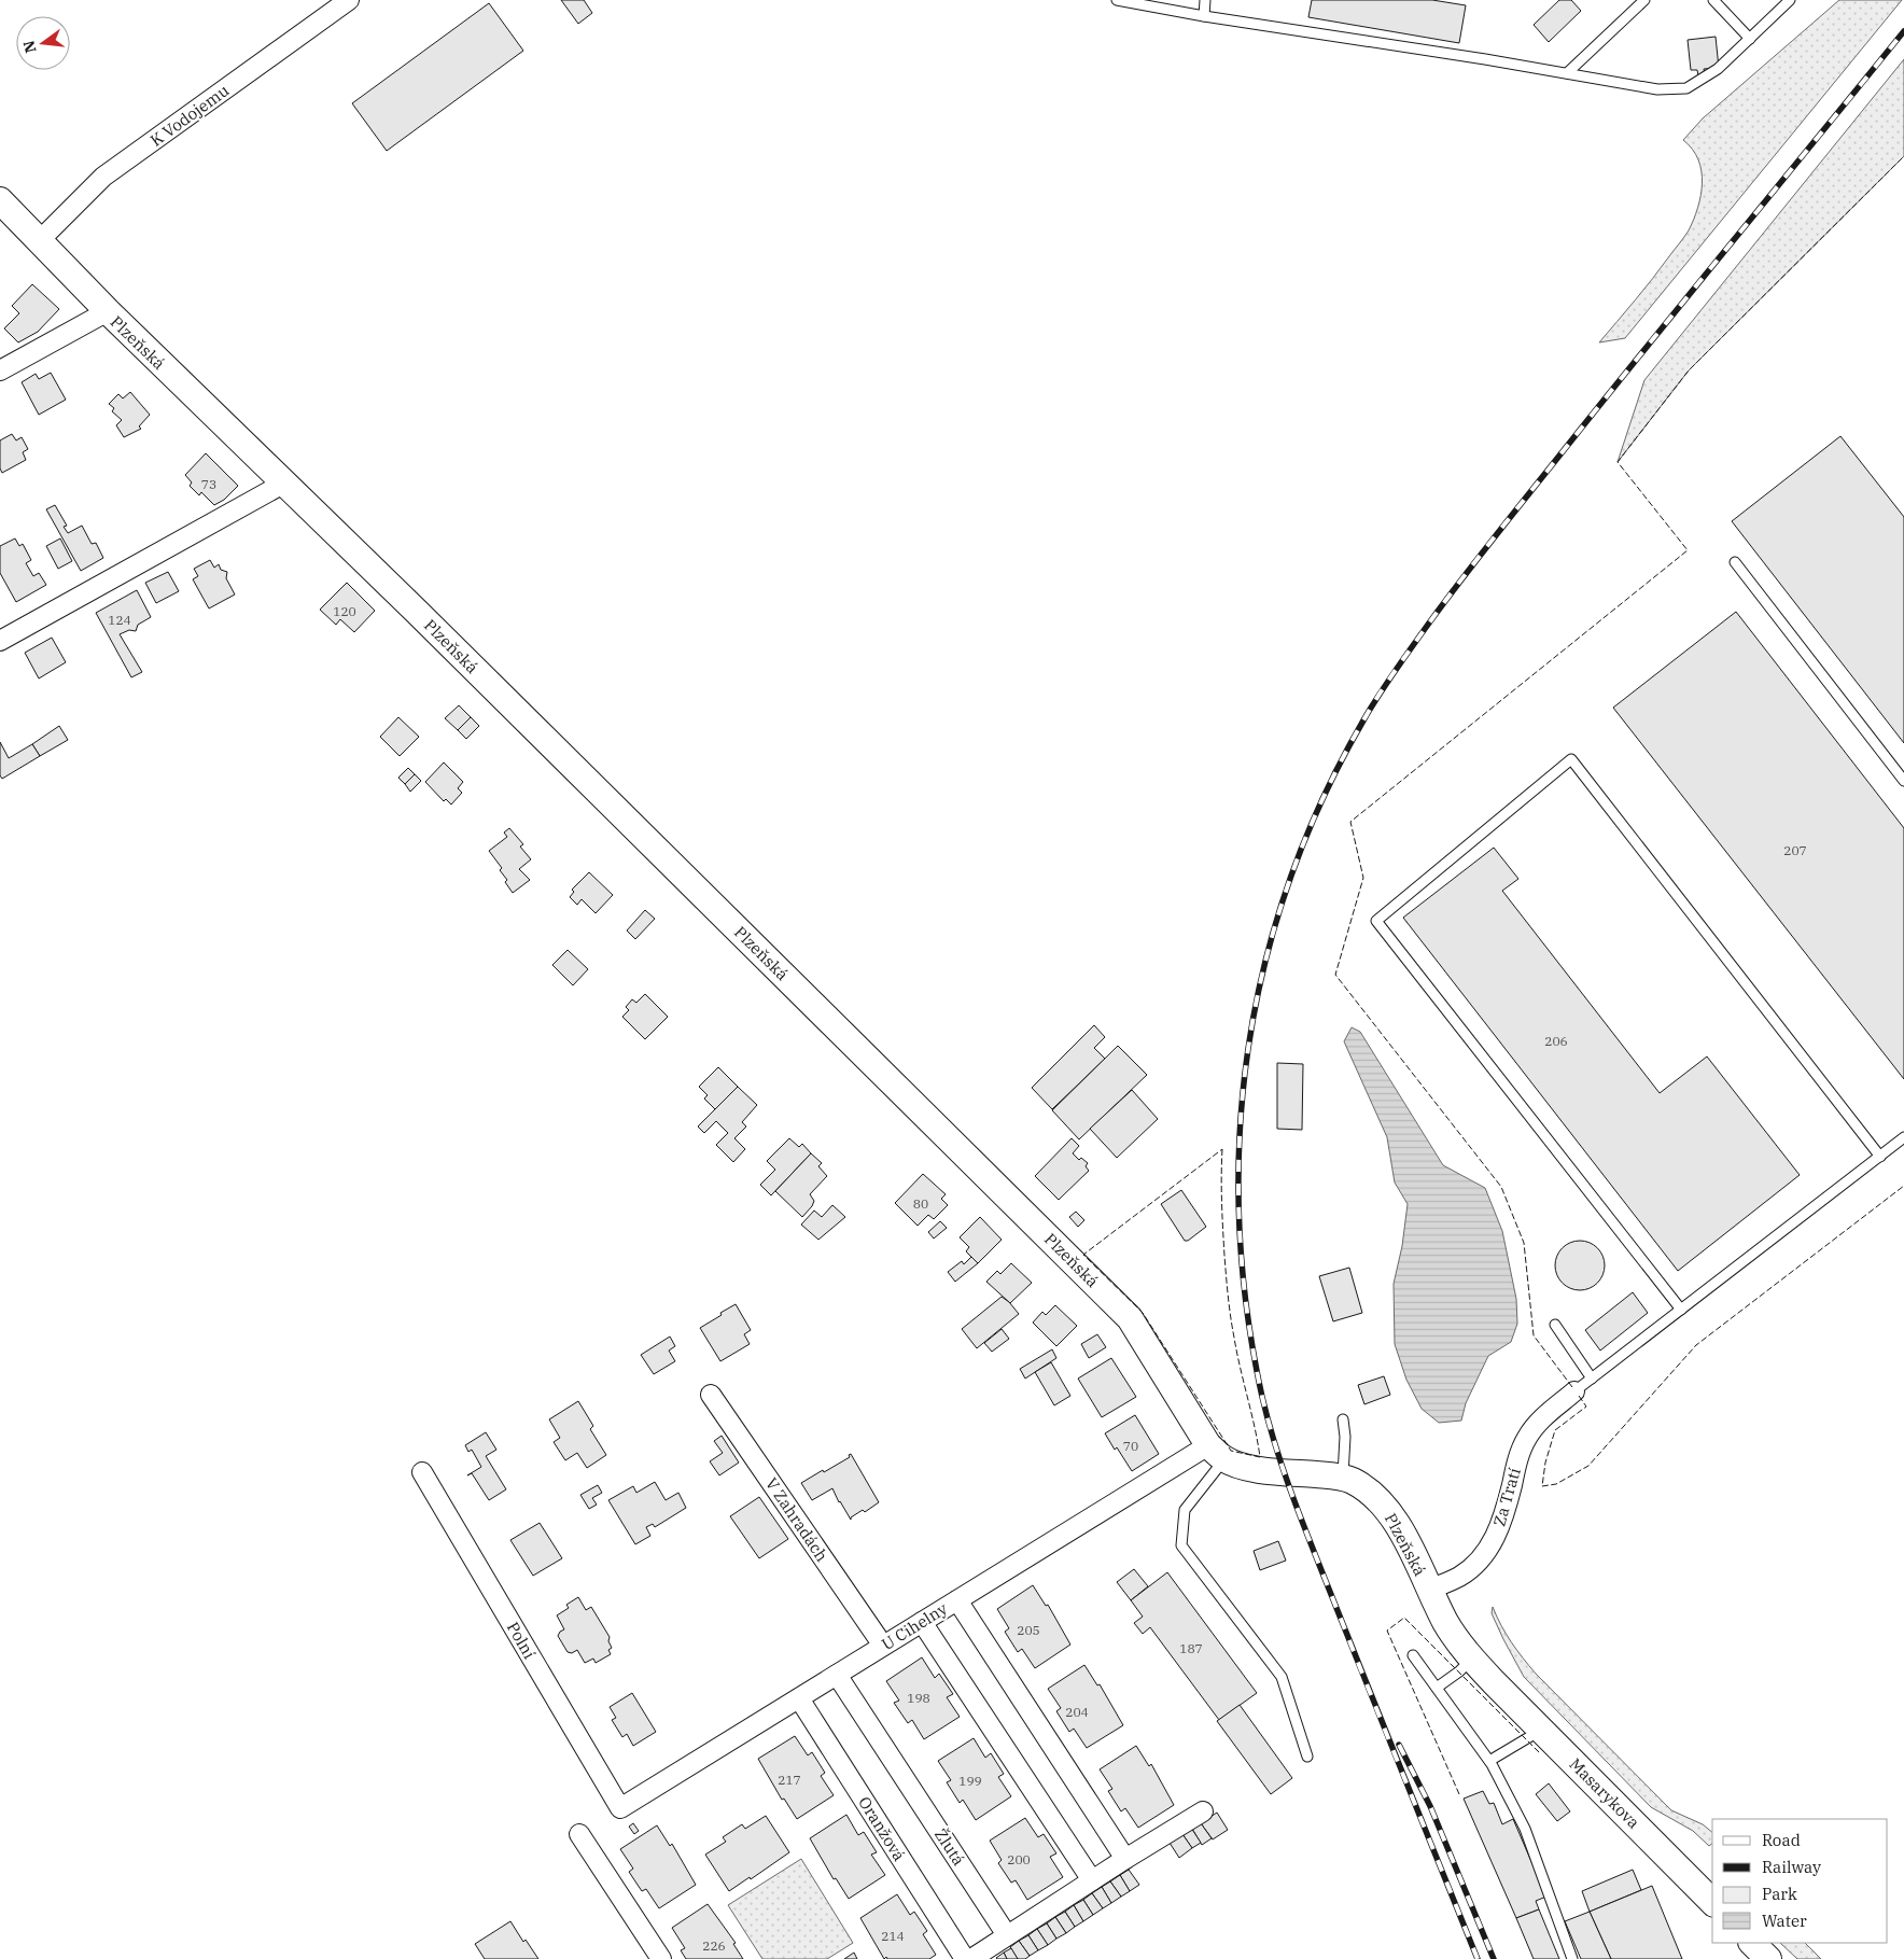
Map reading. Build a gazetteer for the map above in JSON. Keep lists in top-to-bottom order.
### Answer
{
  "streets": {
    "main road": ["Plzeňská", "Masarykova"],
    "street": [
      "K Vodojemu",
      "Za Tratí",
      "V Zahradách",
      "U Cihelny",
      "Polní",
      "Oranžová",
      "Žlutá"
    ]
  },
  "crossings": [
    ["K Vodojemu", "Plzeňská"],
    ["Plzeňská", "Za Tratí"],
    ["Plzeňská", "U Cihelny"],
    ["Plzeňská", "Masarykova"],
    ["V Zahradách", "U Cihelny"],
    ["U Cihelny", "Polní"],
    ["U Cihelny", "Oranžová"],
    ["U Cihelny", "Žlutá"]
  ],
  "house_numbers": [
    "73",
    "120",
    "124",
    "207",
    "206",
    "80",
    "70",
    "205",
    "187",
    "198",
    "204",
    "217",
    "199",
    "200",
    "214",
    "226"
  ],
  "legend": [
    "Road",
    "Railway",
    "Park",
    "Water"
  ],
  "north": "left"
}
